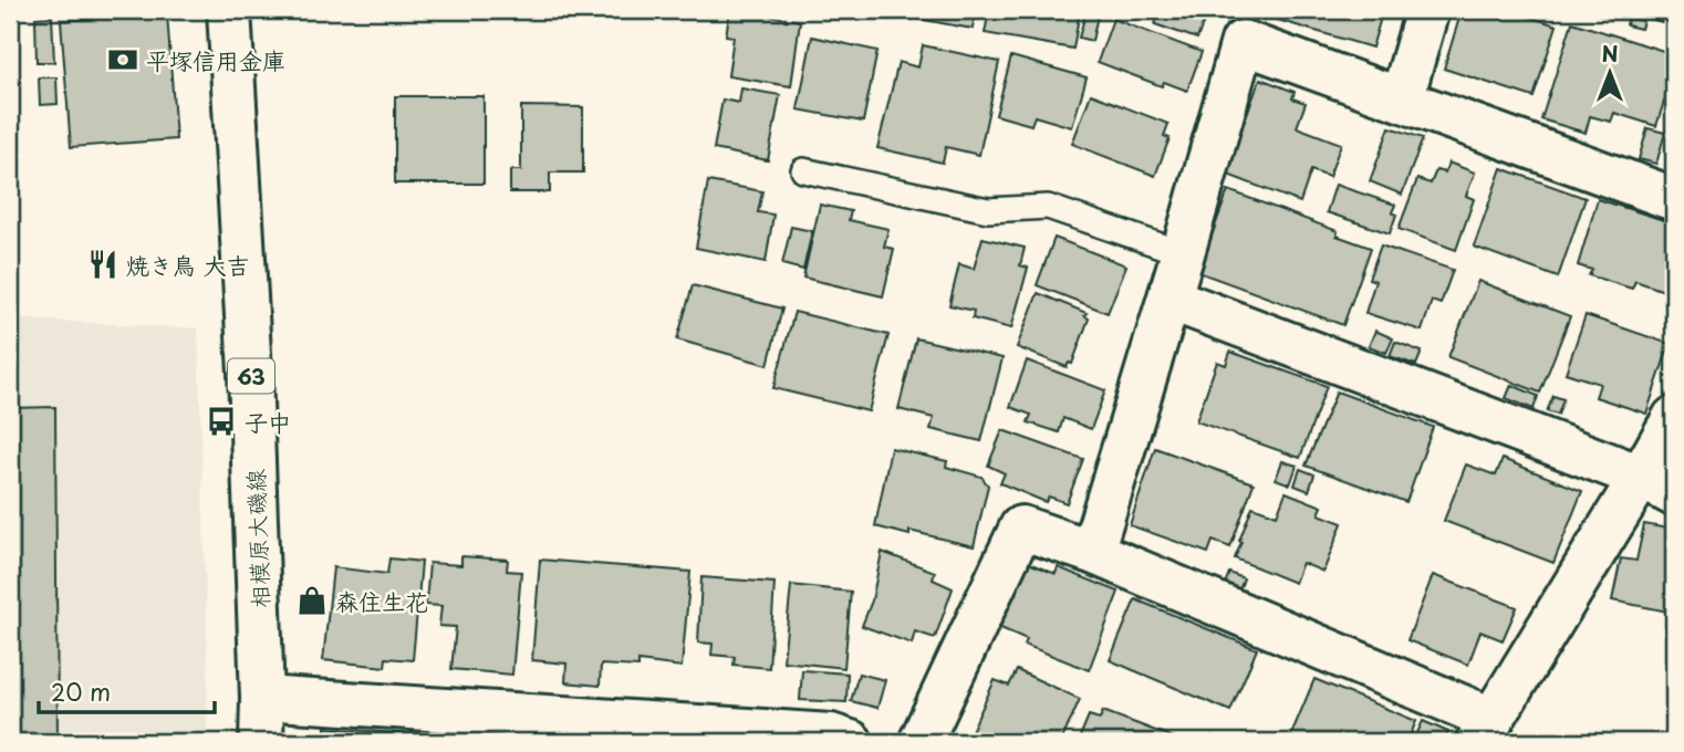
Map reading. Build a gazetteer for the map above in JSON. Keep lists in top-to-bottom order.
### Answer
{
  "streets": {
    "street": ["63", "相模原大磯線"]
  },
  "places": {
    "bank": ["平塚信用金庫"],
    "restaurant": ["焼き鳥 大吉"],
    "bus stop": ["子中"],
    "shop": ["森住生花"]
  },
  "scale_bar": "20 m",
  "north": "top"
}
